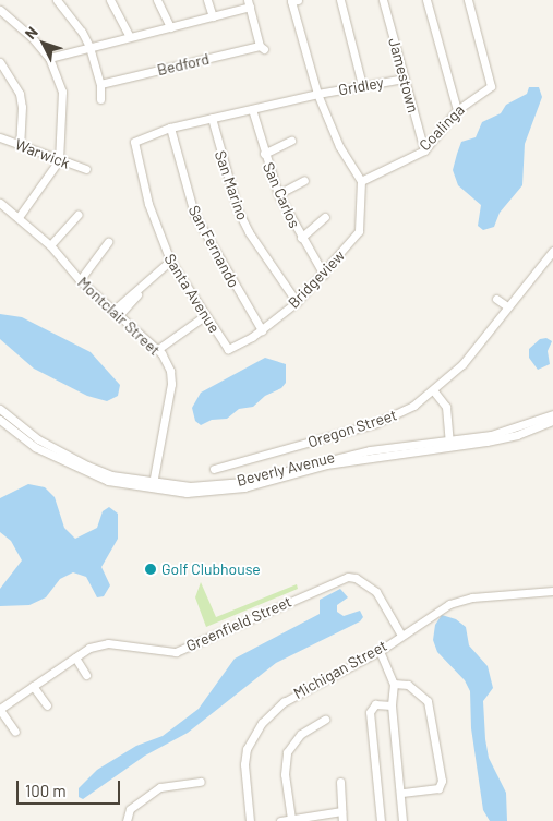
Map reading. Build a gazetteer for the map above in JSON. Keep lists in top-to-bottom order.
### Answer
{
  "streets": {
    "street": [
      "Bedford",
      "Jamestown",
      "Gridley",
      "Coalinga",
      "Warwick",
      "San Marino",
      "San Carlos",
      "San Fernando",
      "Bridgeview",
      "Santa Avenue",
      "Montclair Street",
      "Oregon Street",
      "Beverly Avenue",
      "Greenfield Street",
      "Michigan Street"
    ]
  },
  "crossings": [
    ["Jamestown", "Gridley"],
    ["Jamestown", "Coalinga"],
    ["Gridley", "San Marino"],
    ["Gridley", "San Carlos"],
    ["Gridley", "San Fernando"],
    ["Gridley", "Santa Avenue"],
    ["Coalinga", "Bridgeview"],
    ["San Marino", "Bridgeview"],
    ["San Carlos", "Bridgeview"],
    ["San Fernando", "Bridgeview"],
    ["Bridgeview", "Santa Avenue"],
    ["Montclair Street", "Beverly Avenue"],
    ["Greenfield Street", "Michigan Street"]
  ],
  "places": ["Golf Clubhouse"],
  "scale_bar": "100 m",
  "north": "top left"
}
